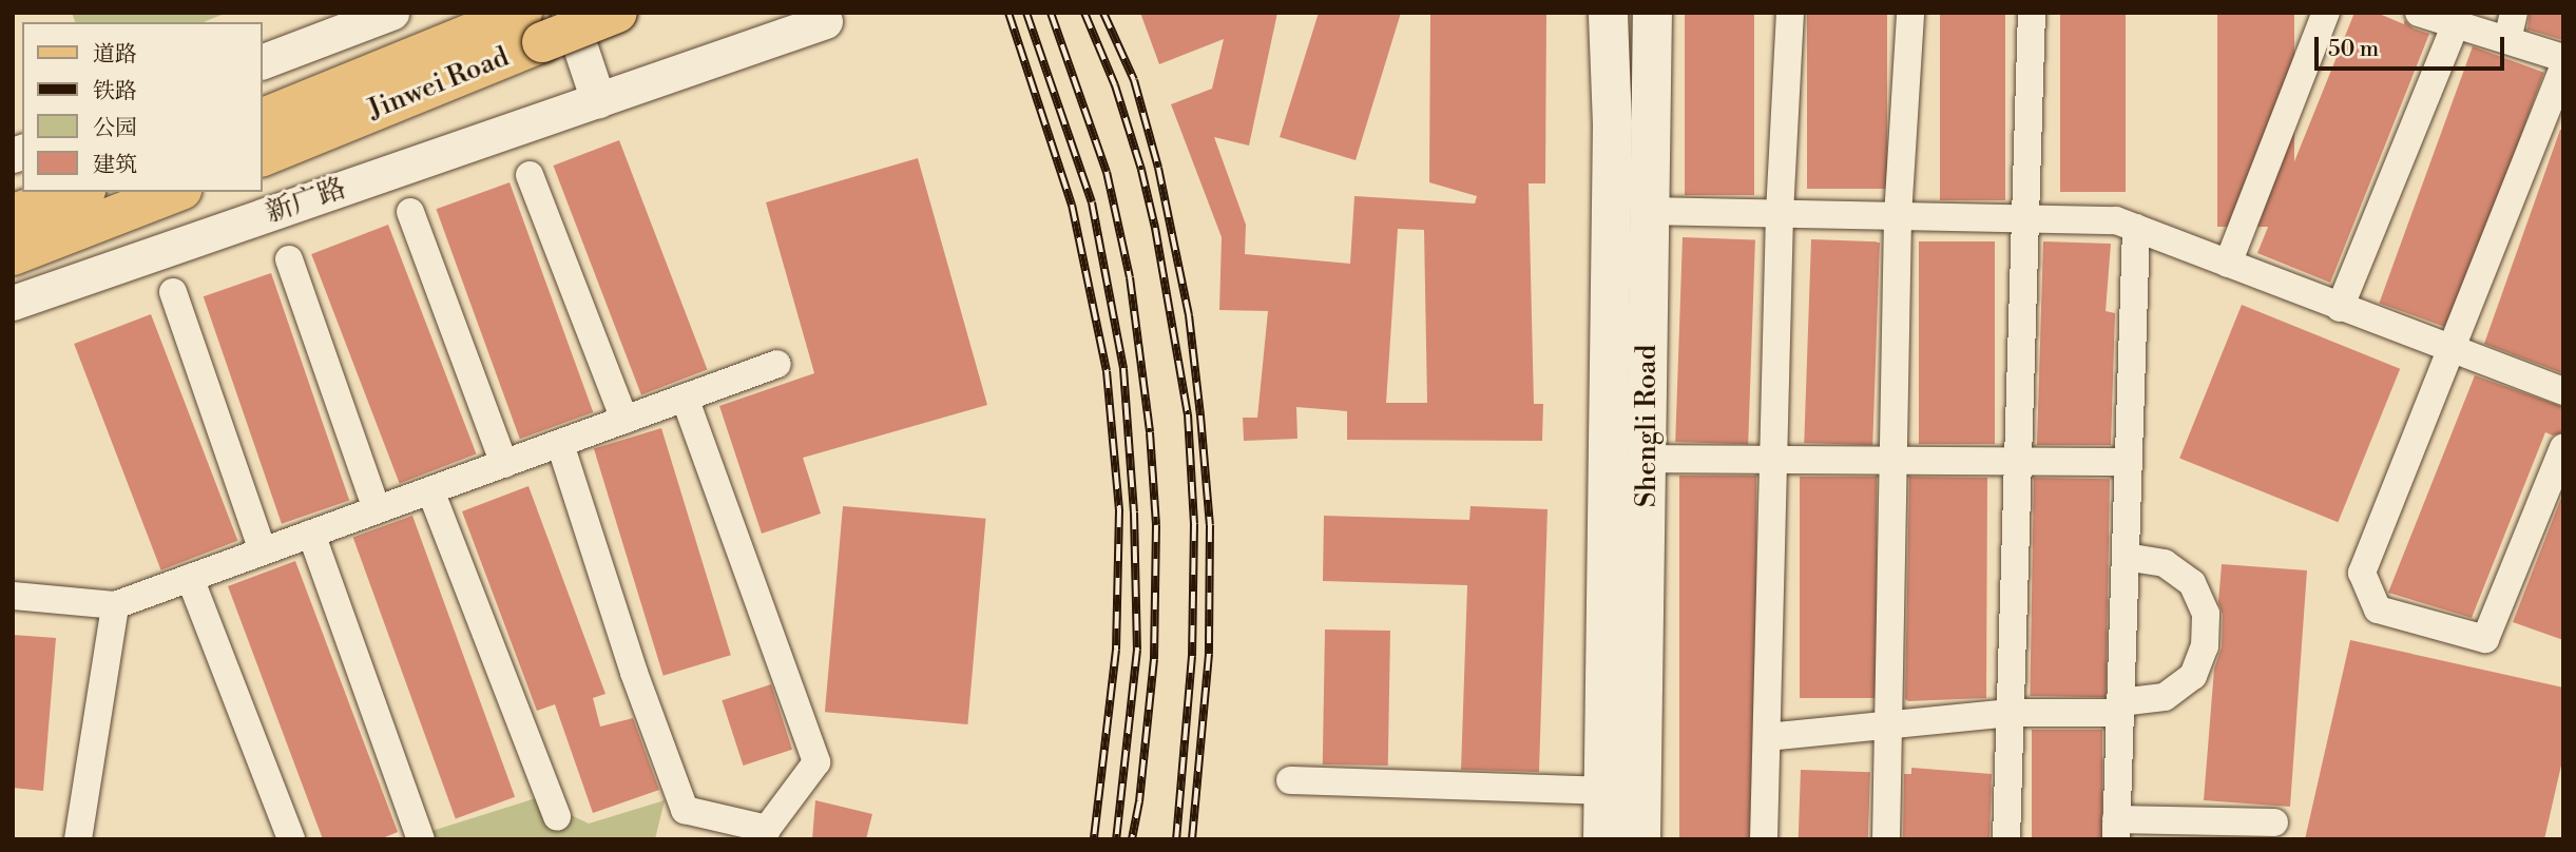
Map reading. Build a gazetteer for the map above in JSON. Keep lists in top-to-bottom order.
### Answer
{
  "streets": {
    "main road": ["Jinwei Road", "Shengli Road"],
    "street": ["新广路"]
  },
  "legend": [
    "道路",
    "铁路",
    "公园",
    "建筑"
  ],
  "scale_bar": "50 m"
}
